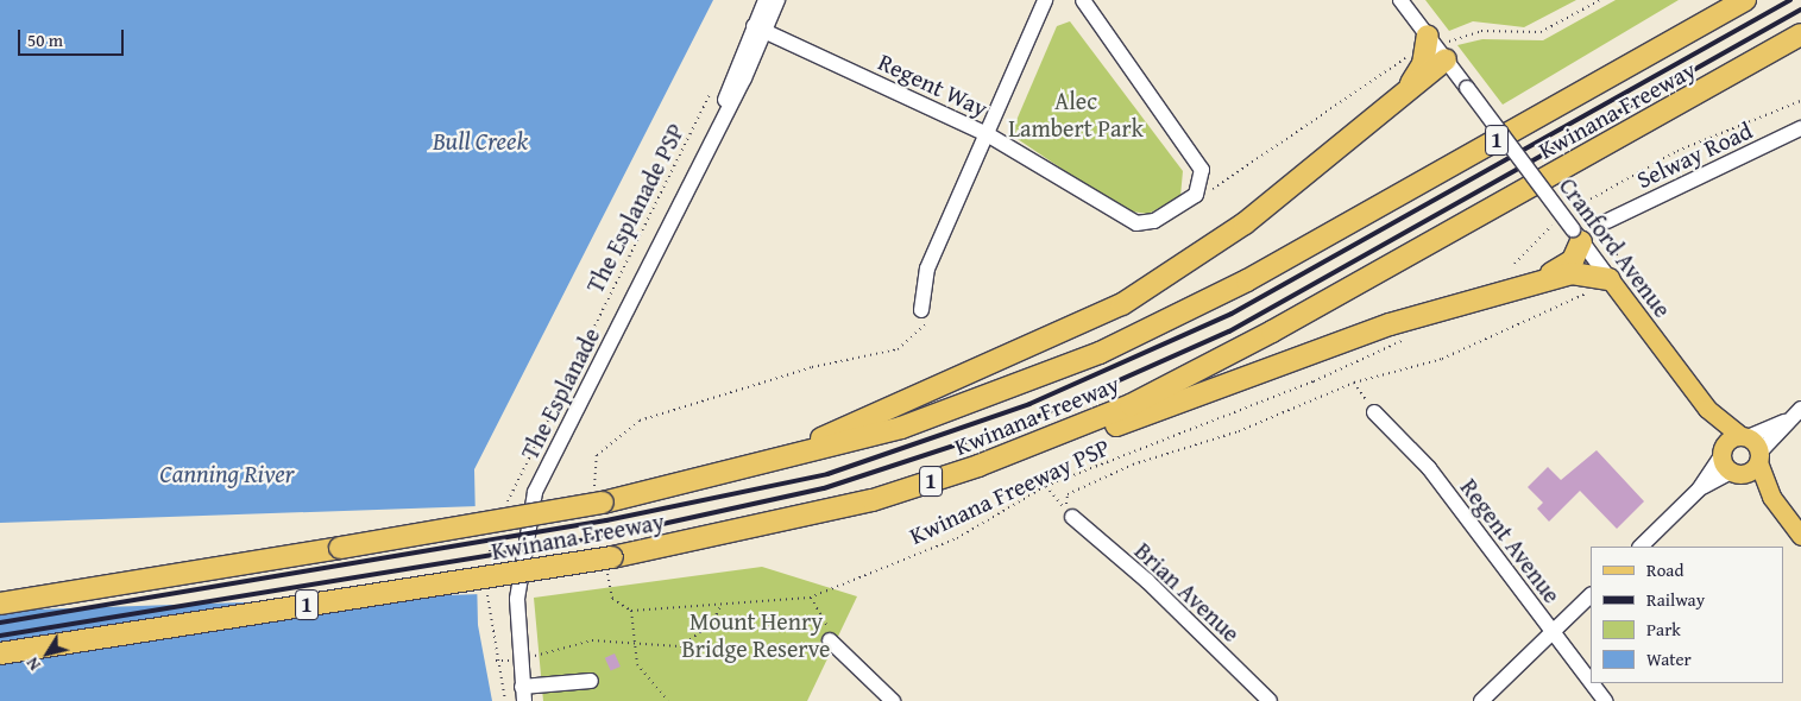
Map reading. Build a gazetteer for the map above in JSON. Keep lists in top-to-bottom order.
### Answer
{
  "streets": {
    "highway": ["Kwinana Freeway", "1"],
    "main road": ["Cranford Avenue"],
    "street": [
      "Regent Way",
      "Selway Road",
      "The Esplanade",
      "Regent Avenue",
      "Brian Avenue"
    ],
    "path": ["The Esplanade PSP", "Kwinana Freeway PSP"]
  },
  "crossings": [
    ["Regent Way", "The Esplanade"]
  ],
  "water": ["Bull Creek", "Canning River"],
  "parks": ["Alec Lambert Park", "Mount Henry Bridge Reserve"],
  "legend": [
    "Road",
    "Railway",
    "Park",
    "Water"
  ],
  "scale_bar": "50 m",
  "north": "bottom left"
}
